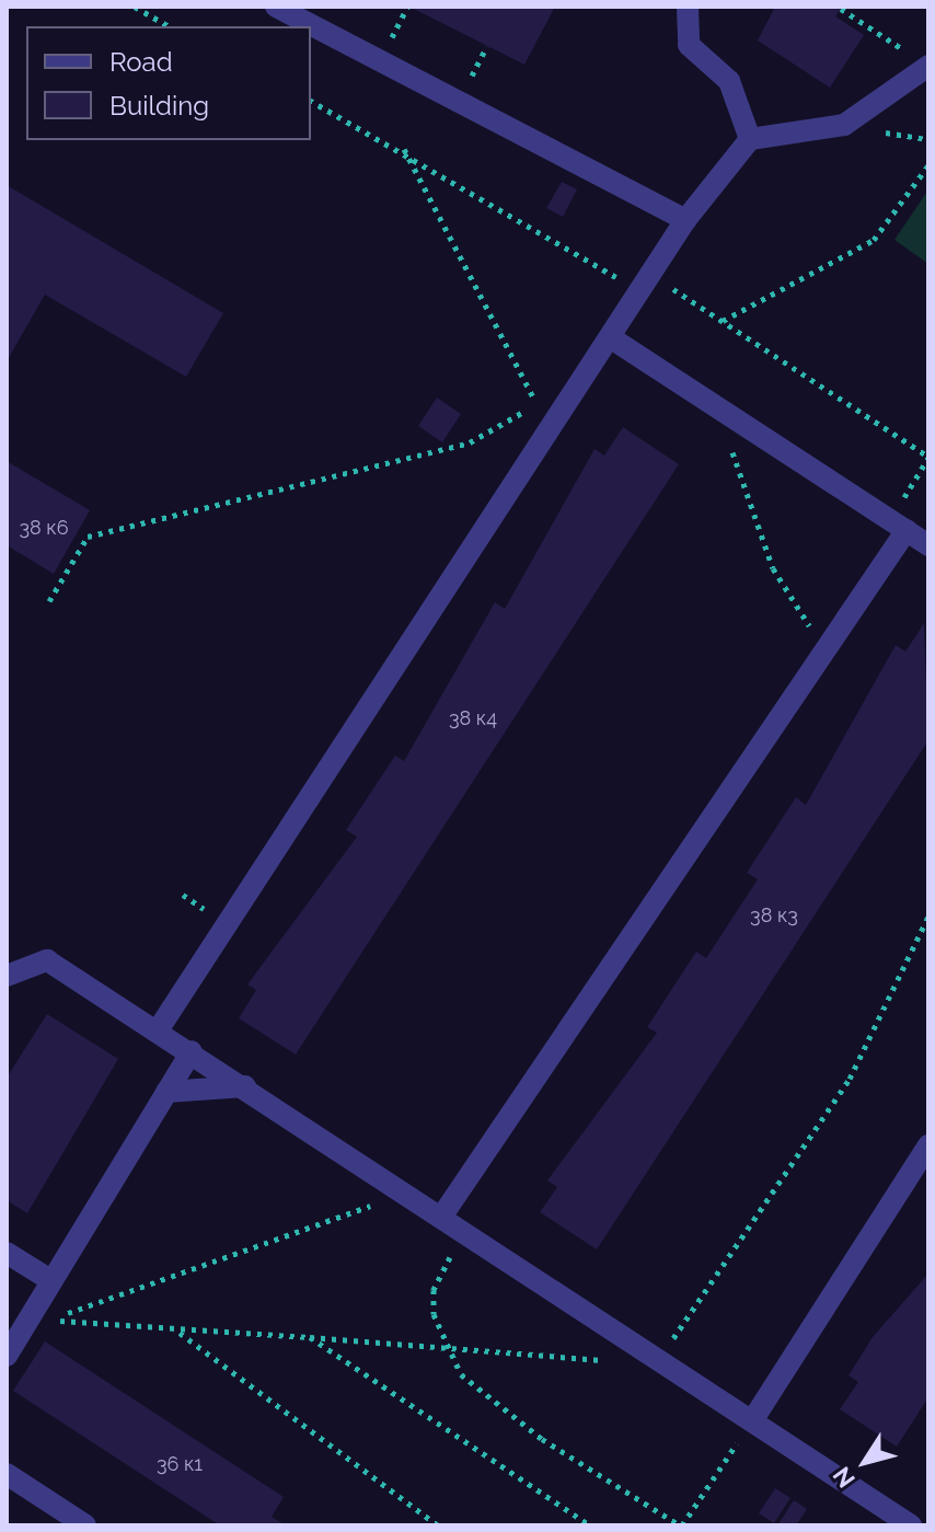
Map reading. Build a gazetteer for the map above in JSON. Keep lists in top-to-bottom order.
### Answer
{
  "house_numbers": [
    "38 к6",
    "38 к4",
    "38 к3",
    "36 к1"
  ],
  "legend": ["Road", "Building"],
  "north": "bottom left"
}
